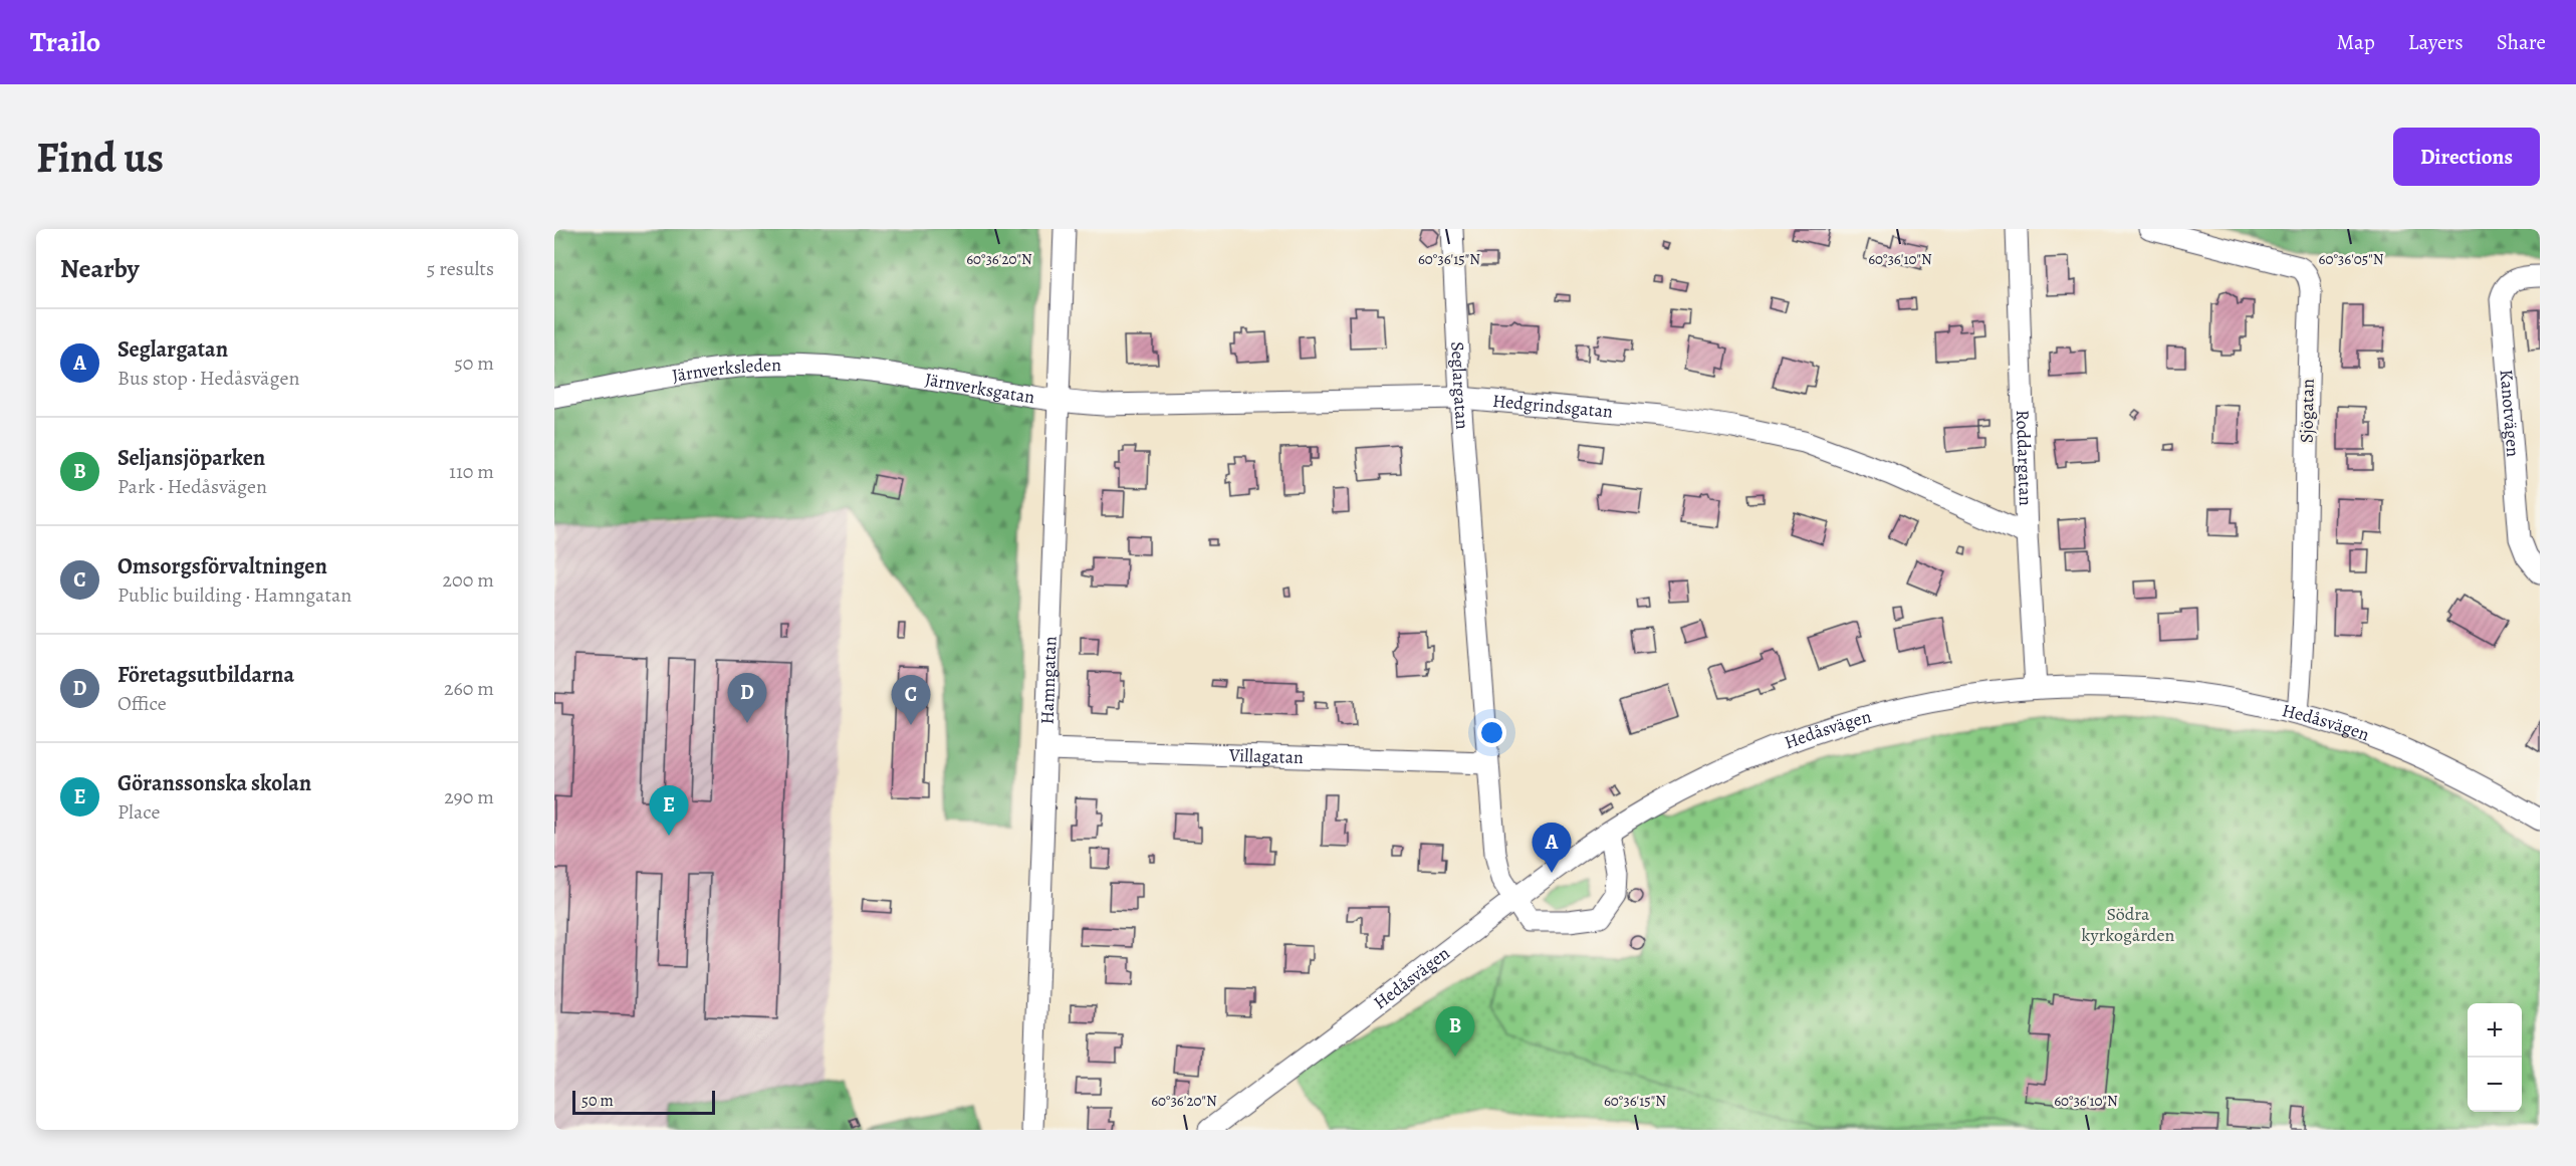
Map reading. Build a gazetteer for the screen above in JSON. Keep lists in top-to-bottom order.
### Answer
{
  "streets": {
    "street": [
      "Järnverksleden",
      "Seglargatan",
      "Järnverksgatan",
      "Hedgrindsgatan",
      "Sjögatan",
      "Kanotvägen",
      "Roddargatan",
      "Hamngatan",
      "Hedåsvägen",
      "Villagatan"
    ]
  },
  "crossings": [
    ["Järnverksleden", "Järnverksgatan"],
    ["Seglargatan", "Hedgrindsgatan"],
    ["Seglargatan", "Hedåsvägen"],
    ["Seglargatan", "Villagatan"],
    ["Järnverksgatan", "Hedgrindsgatan"],
    ["Järnverksgatan", "Hamngatan"],
    ["Hedgrindsgatan", "Roddargatan"],
    ["Hedgrindsgatan", "Hamngatan"],
    ["Sjögatan", "Hedåsvägen"],
    ["Roddargatan", "Hedåsvägen"],
    ["Hamngatan", "Villagatan"]
  ],
  "parks": ["Södra kyrkogården"],
  "scale_bar": "50 m",
  "page": {
    "header": "Trailo",
    "nav": ["Map", "Layers", "Share"],
    "buttons": "Directions",
    "title": "Find us",
    "heading": ["Nearby", "5 results"],
    "list": [
      {
        "mark": "A",
        "name": "Seglargatan",
        "note": "Bus stop · Hedåsvägen",
        "value": "50 m"
      },
      {
        "mark": "B",
        "name": "Seljansjöparken",
        "note": "Park · Hedåsvägen",
        "value": "110 m"
      },
      {
        "mark": "C",
        "name": "Omsorgsförvaltningen",
        "note": "Public building · Hamngatan",
        "value": "200 m"
      },
      {
        "mark": "D",
        "name": "Företagsutbildarna",
        "note": "Office",
        "value": "260 m"
      },
      {
        "mark": "E",
        "name": "Göranssonska skolan",
        "note": "Place",
        "value": "290 m"
      }
    ],
    "pins": [
      "D",
      "C",
      "E",
      "A",
      "B"
    ],
    "map_buttons": ["+", "−"],
    "scale": "50 m"
  },
  "coordinates": [
    "60°36'20\"N",
    "60°36'15\"N",
    "60°36'10\"N",
    "60°36'05\"N"
  ]
}
